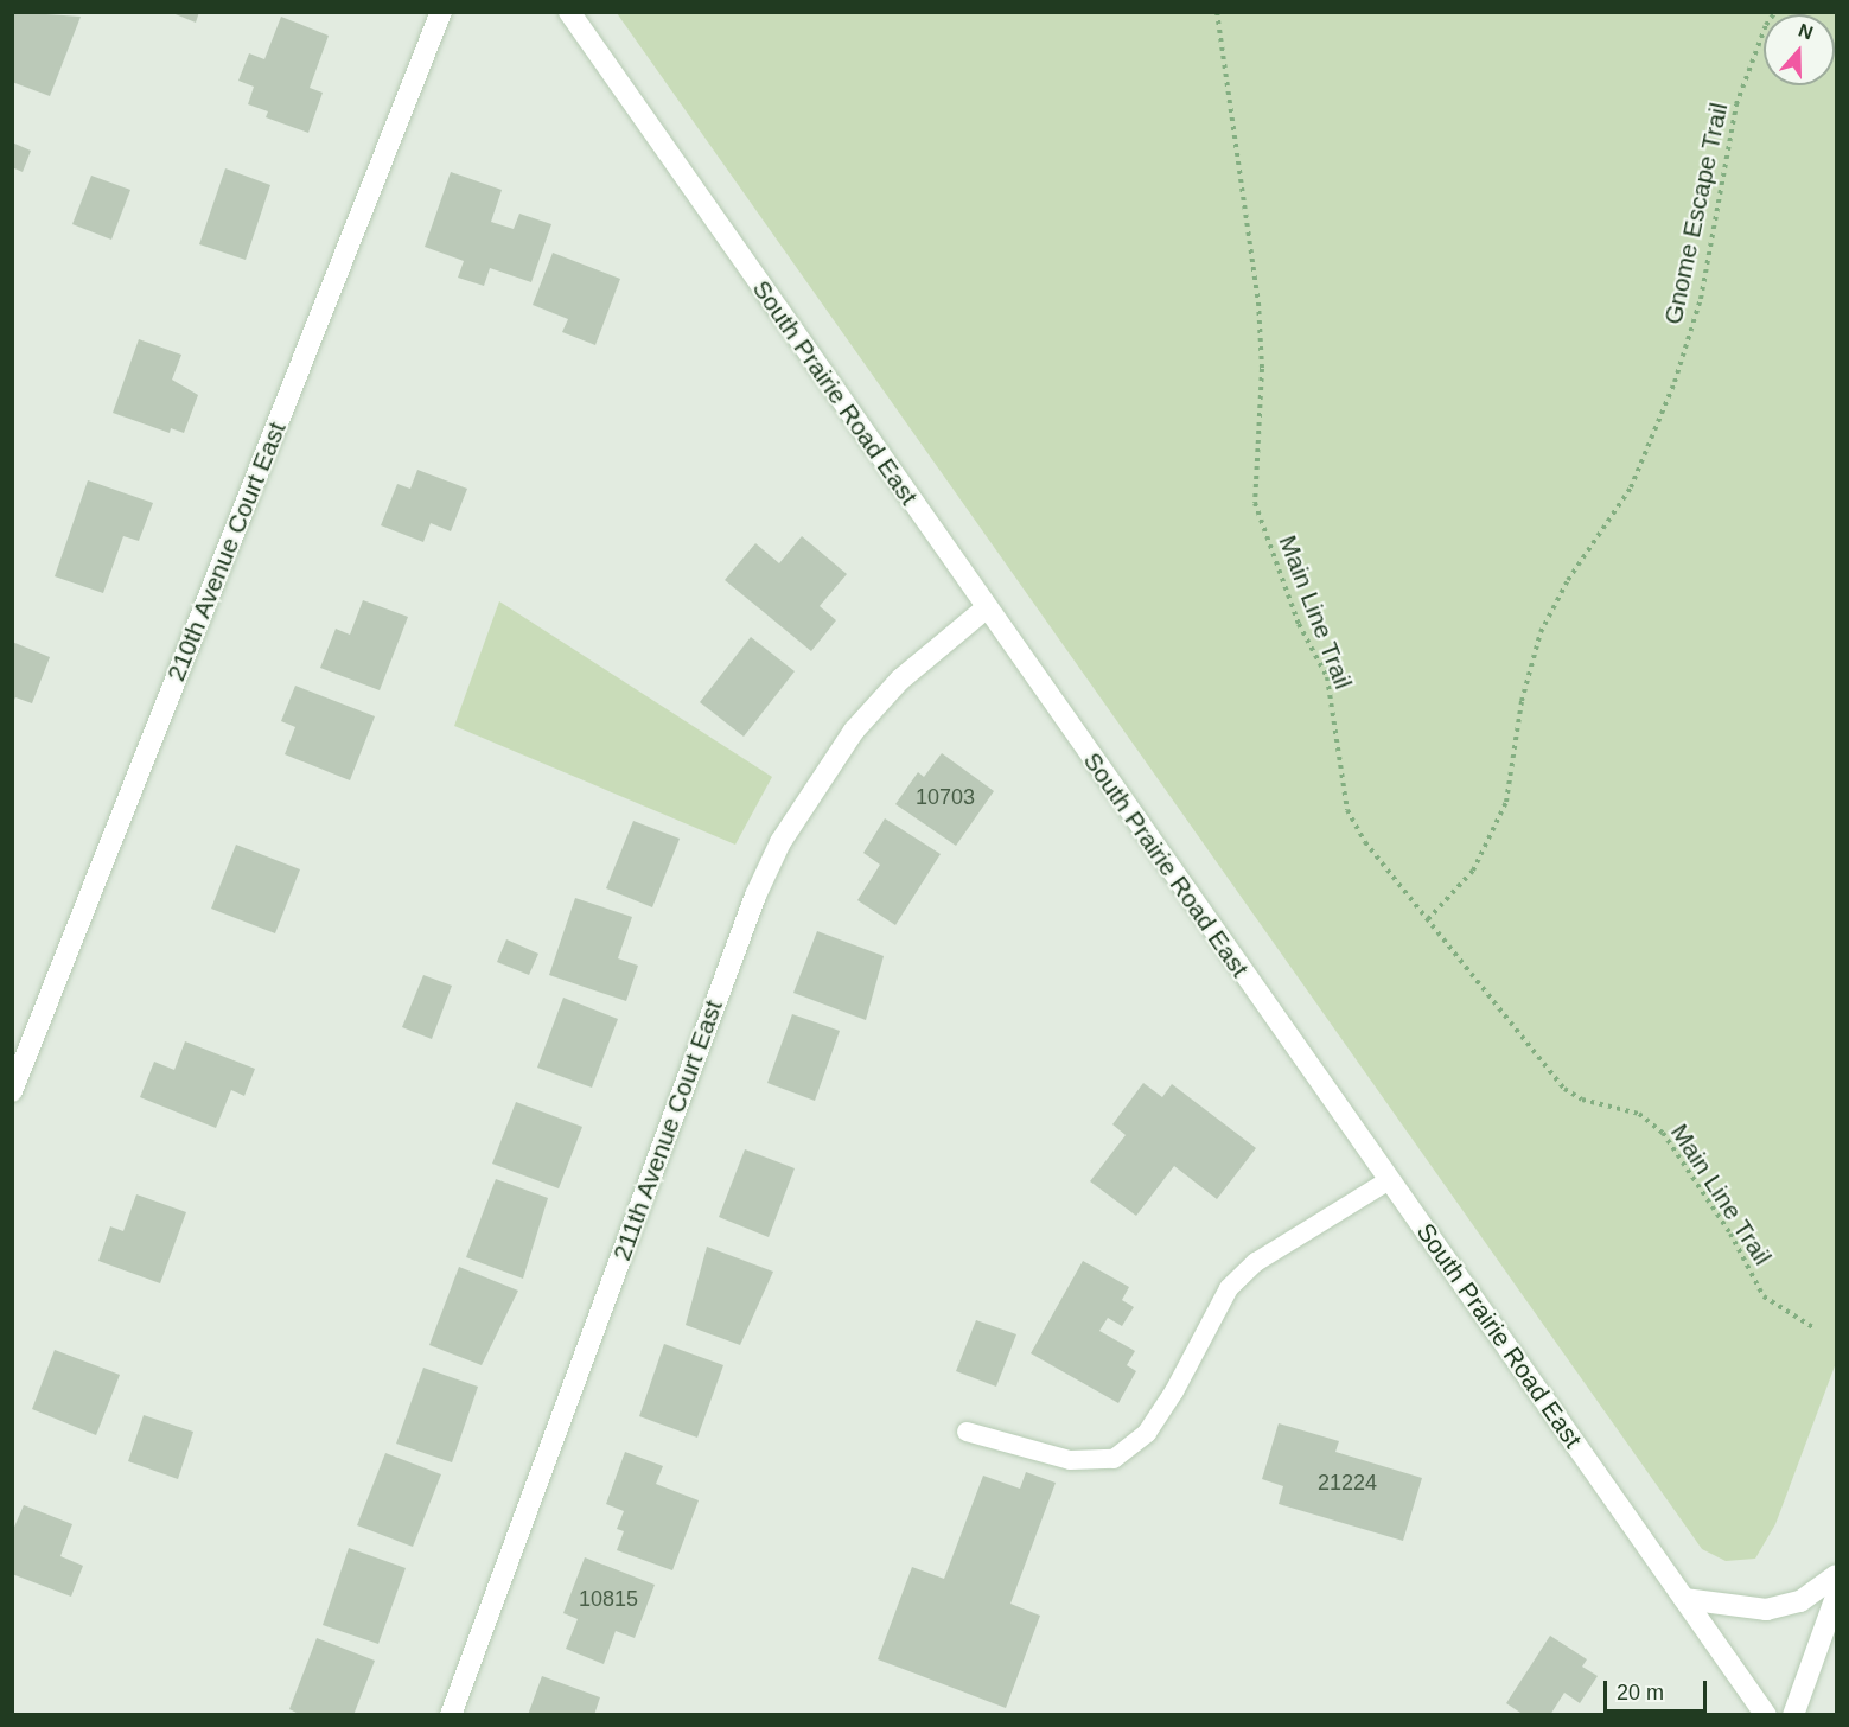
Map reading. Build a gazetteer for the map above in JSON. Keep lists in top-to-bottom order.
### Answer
{
  "streets": {
    "street": ["South Prairie Road East", "210th Avenue Court East", "211th Avenue Court East"],
    "path": ["Gnome Escape Trail", "Main Line Trail"]
  },
  "crossings": [
    ["Gnome Escape Trail", "Main Line Trail"],
    ["South Prairie Road East", "211th Avenue Court East"]
  ],
  "house_numbers": ["10703", "21224", "10815"],
  "scale_bar": "20 m",
  "north": "top"
}
